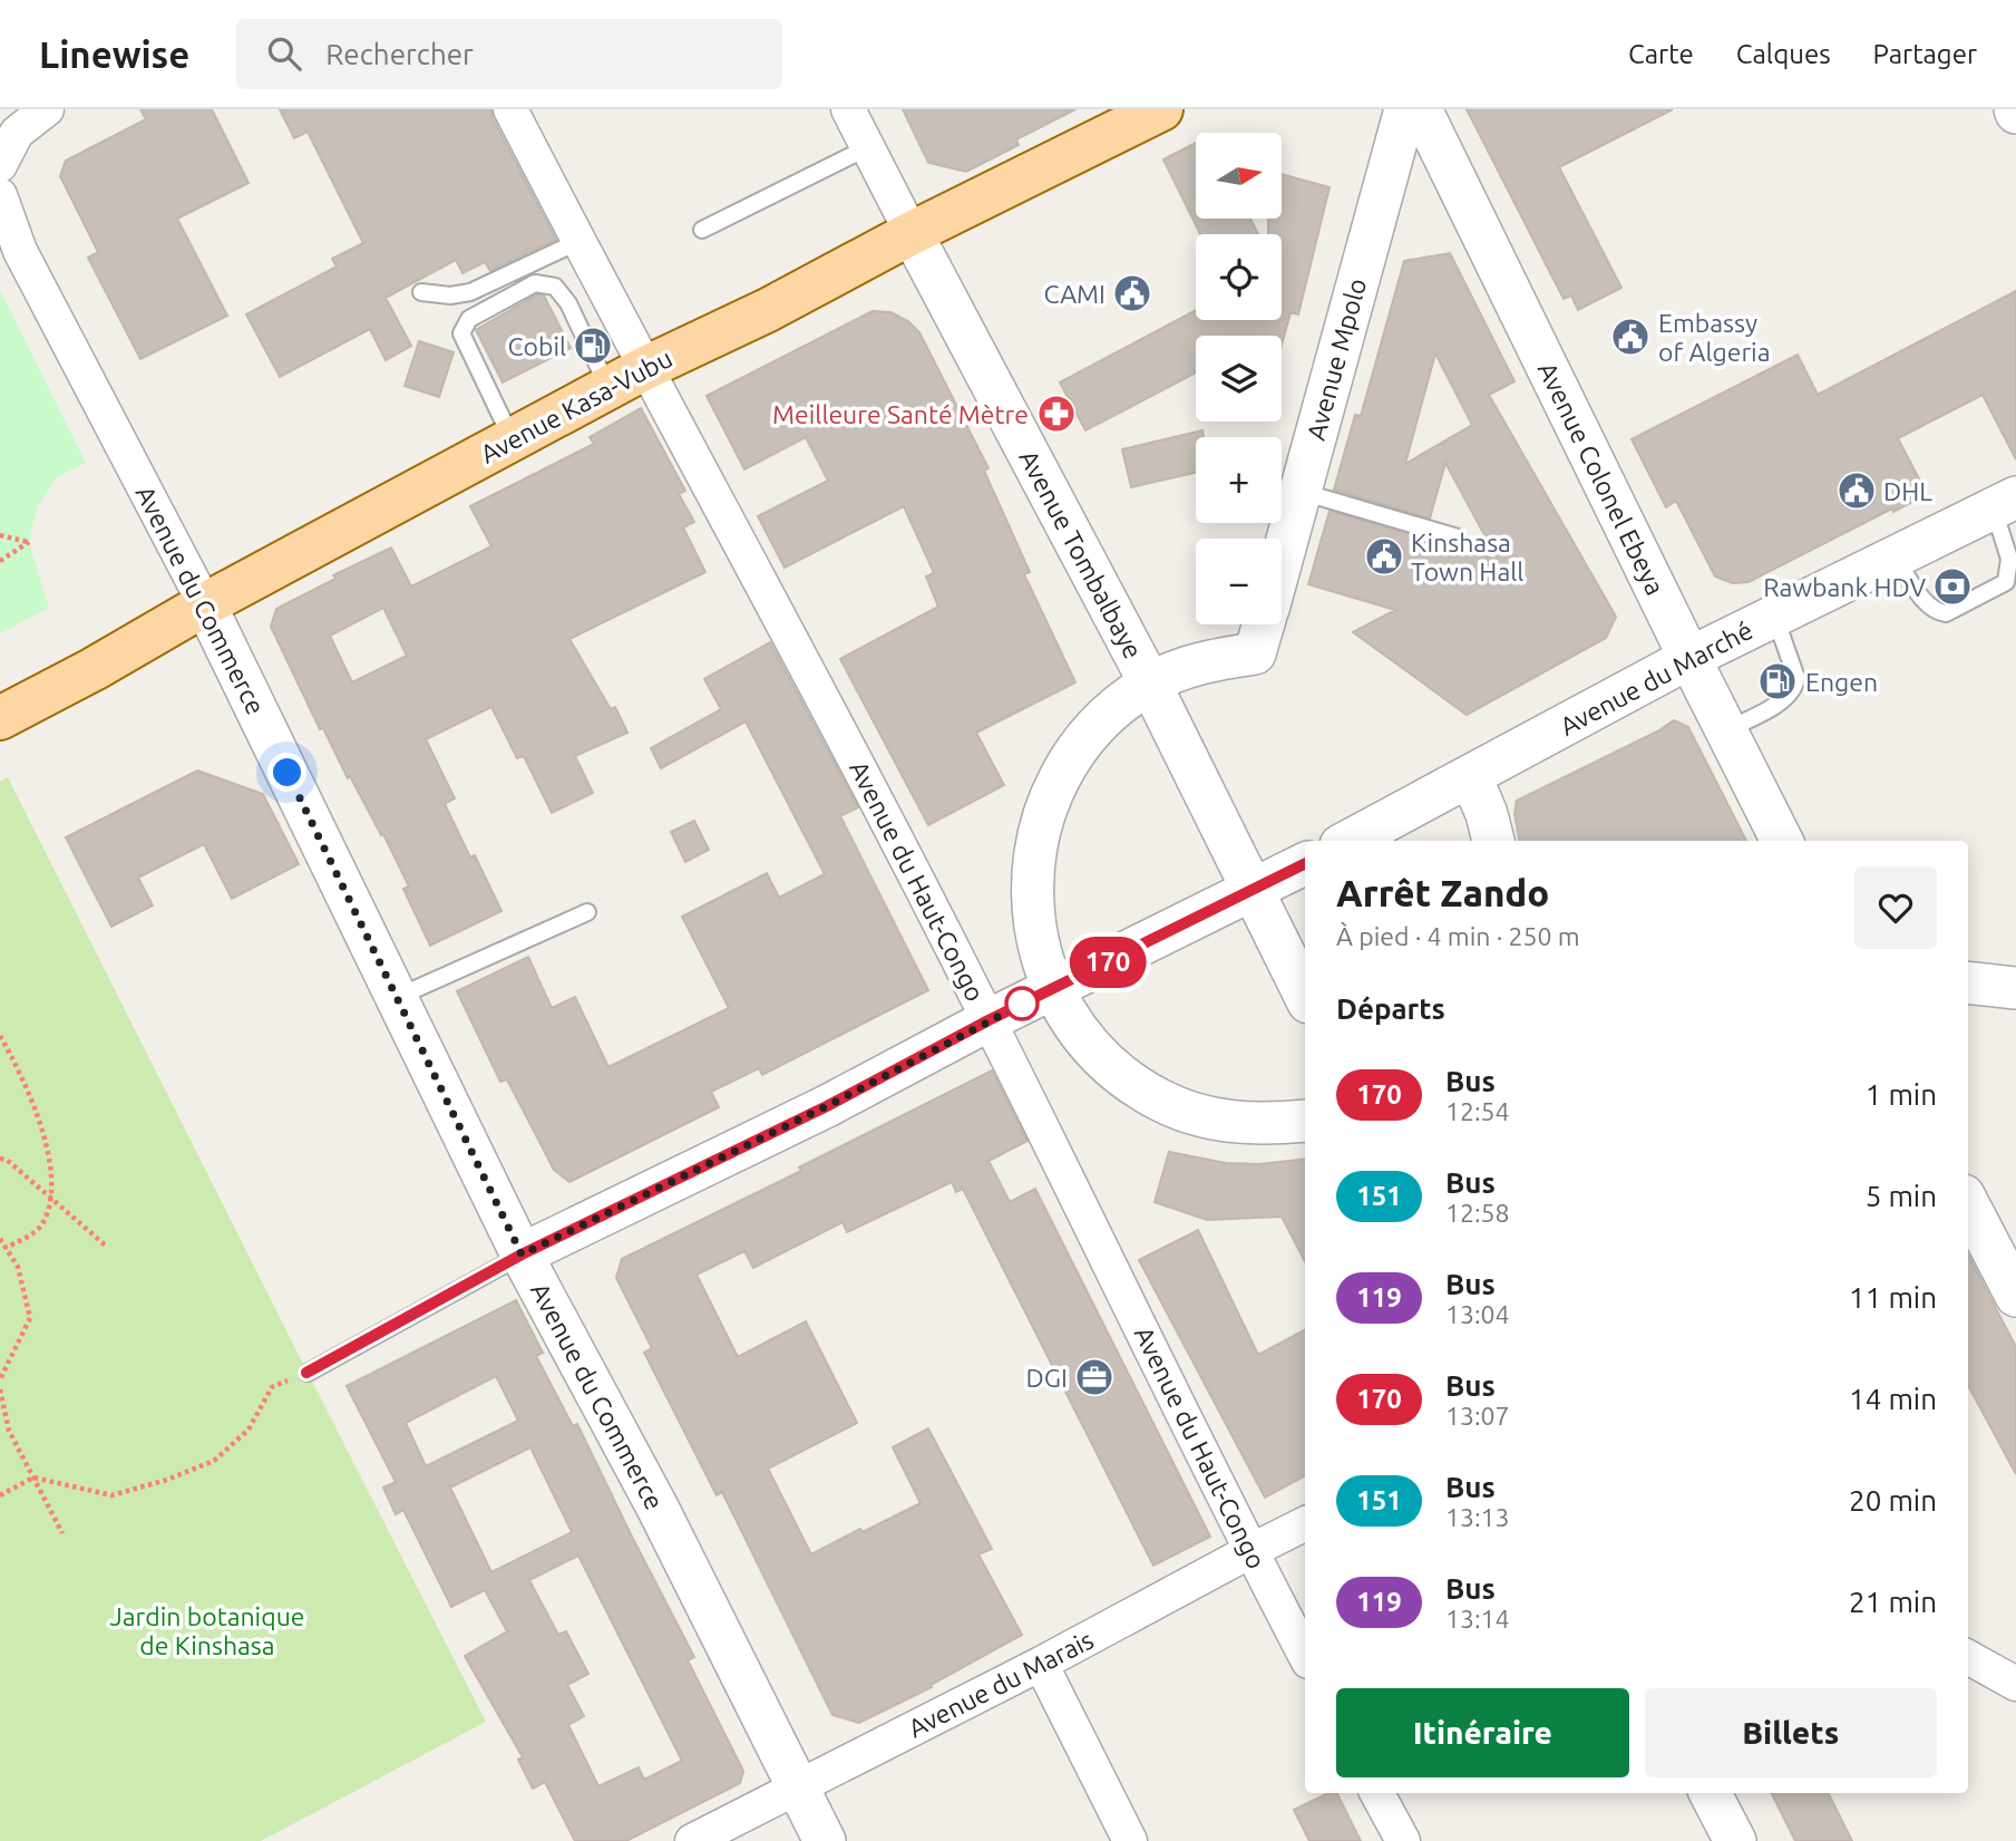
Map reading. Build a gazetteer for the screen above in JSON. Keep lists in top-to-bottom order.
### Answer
{
  "streets": {
    "main road": ["Avenue Kasa-Vubu"],
    "street": [
      "Avenue Mpolo",
      "Avenue Colonel Ebeya",
      "Avenue Tombalbaye",
      "Avenue du Commerce",
      "Avenue du Marché",
      "Avenue du Haut-Congo",
      "Avenue du Marais"
    ]
  },
  "crossings": [
    ["Avenue Mpolo", "Avenue Tombalbaye"],
    ["Avenue Kasa-Vubu", "Avenue Tombalbaye"],
    ["Avenue Kasa-Vubu", "Avenue du Commerce"],
    ["Avenue Kasa-Vubu", "Avenue du Haut-Congo"],
    ["Avenue Colonel Ebeya", "Avenue du Marché"],
    ["Avenue du Commerce", "Avenue du Marais"],
    ["Avenue du Haut-Congo", "Avenue du Marais"]
  ],
  "parks": ["Jardin botanique de Kinshasa"],
  "places": {
    "public building": [
      "CAMI",
      "Embassy of Algeria",
      "DHL",
      "Kinshasa Town Hall"
    ],
    "fuel station": ["Cobil", "Engen"],
    "pharmacy": ["Meilleure Santé Mètre"],
    "bank": ["Rawbank HDV"],
    "office": ["DGI"]
  },
  "lines": ["bus line 170"],
  "north": "right",
  "page": {
    "header": "Linewise",
    "search": "Rechercher",
    "nav": ["Carte", "Calques", "Partager"],
    "on_map": "170",
    "map_buttons": ["+", "−"],
    "heading": [
      ["Arrêt Zando", "À pied · 4 min · 250 m"],
      "Départs"
    ],
    "list": [
      {
        "mark": "170",
        "name": "Bus",
        "note": "12:54",
        "value": "1 min"
      },
      {
        "mark": "151",
        "name": "Bus",
        "note": "12:58",
        "value": "5 min"
      },
      {
        "mark": "119",
        "name": "Bus",
        "note": "13:04",
        "value": "11 min"
      },
      {
        "mark": "170",
        "name": "Bus",
        "note": "13:07",
        "value": "14 min"
      },
      {
        "mark": "151",
        "name": "Bus",
        "note": "13:13",
        "value": "20 min"
      },
      {
        "mark": "119",
        "name": "Bus",
        "note": "13:14",
        "value": "21 min"
      }
    ],
    "buttons": ["Itinéraire", "Billets"]
  }
}
